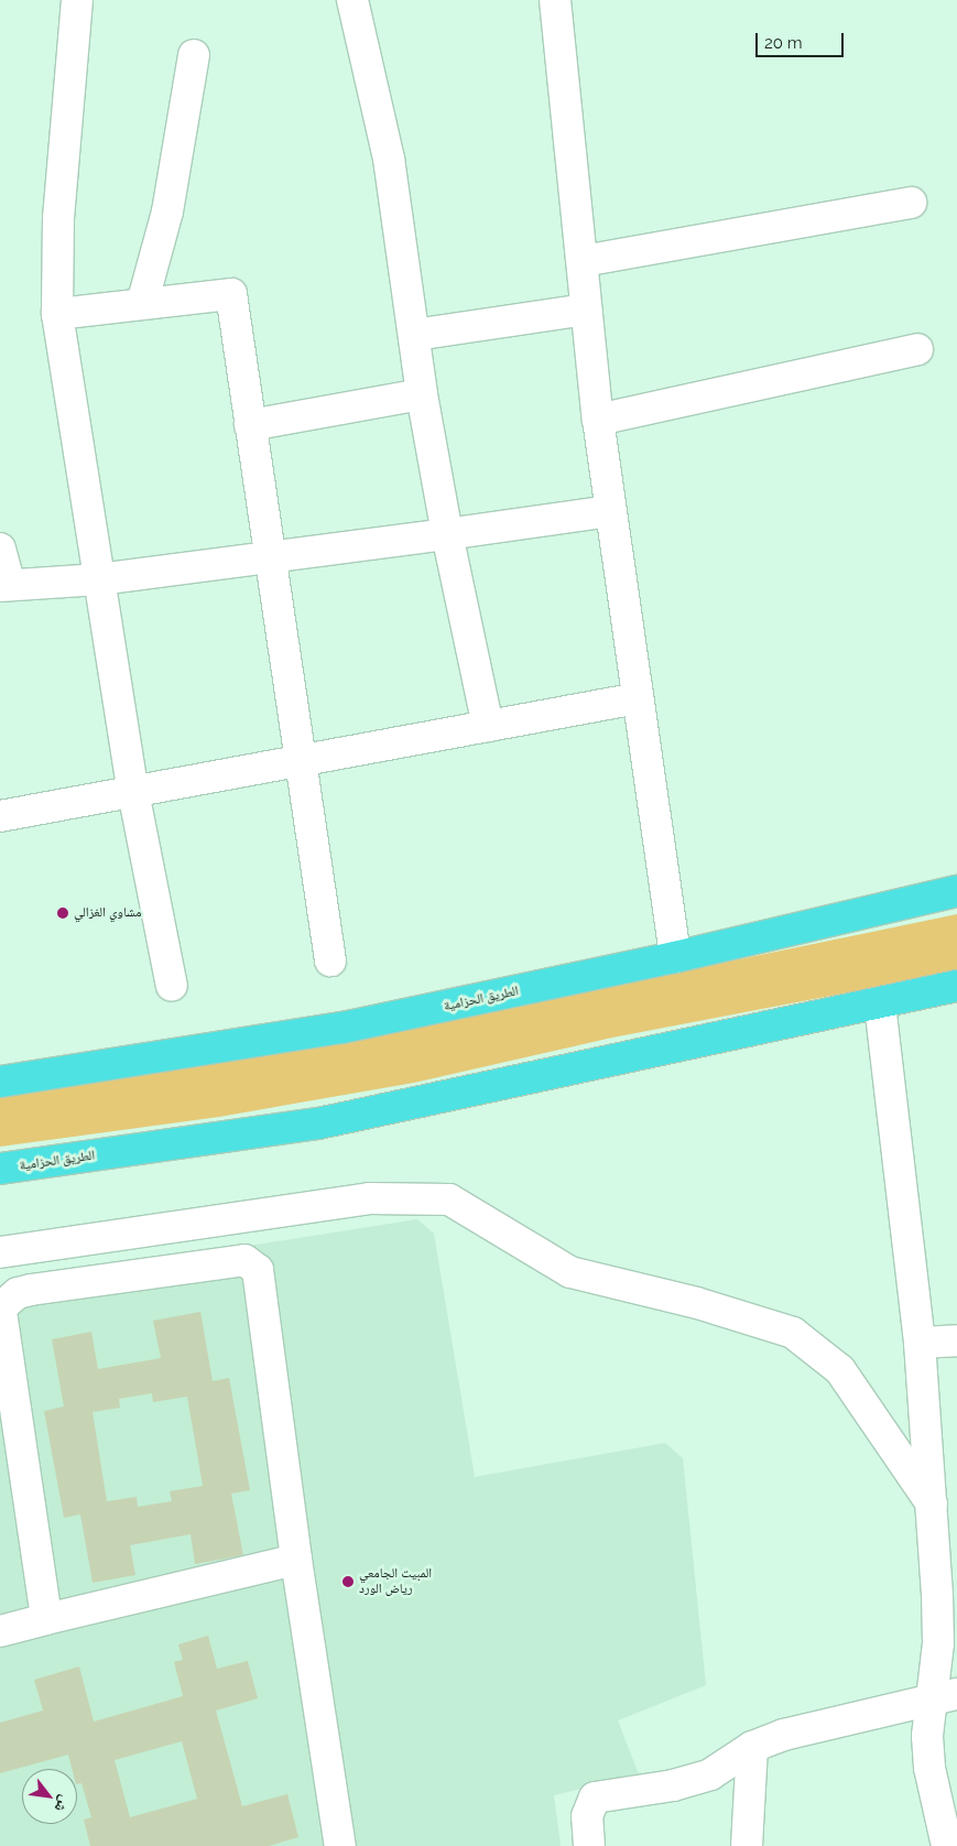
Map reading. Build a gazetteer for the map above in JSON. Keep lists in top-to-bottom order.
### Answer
{
  "streets": {
    "highway": ["الطريق الحزامية"]
  },
  "places": ["مشاوي الغزالي", "المبيت الجامعي رياض الورد"],
  "scale_bar": "20 m",
  "north": "bottom right"
}
